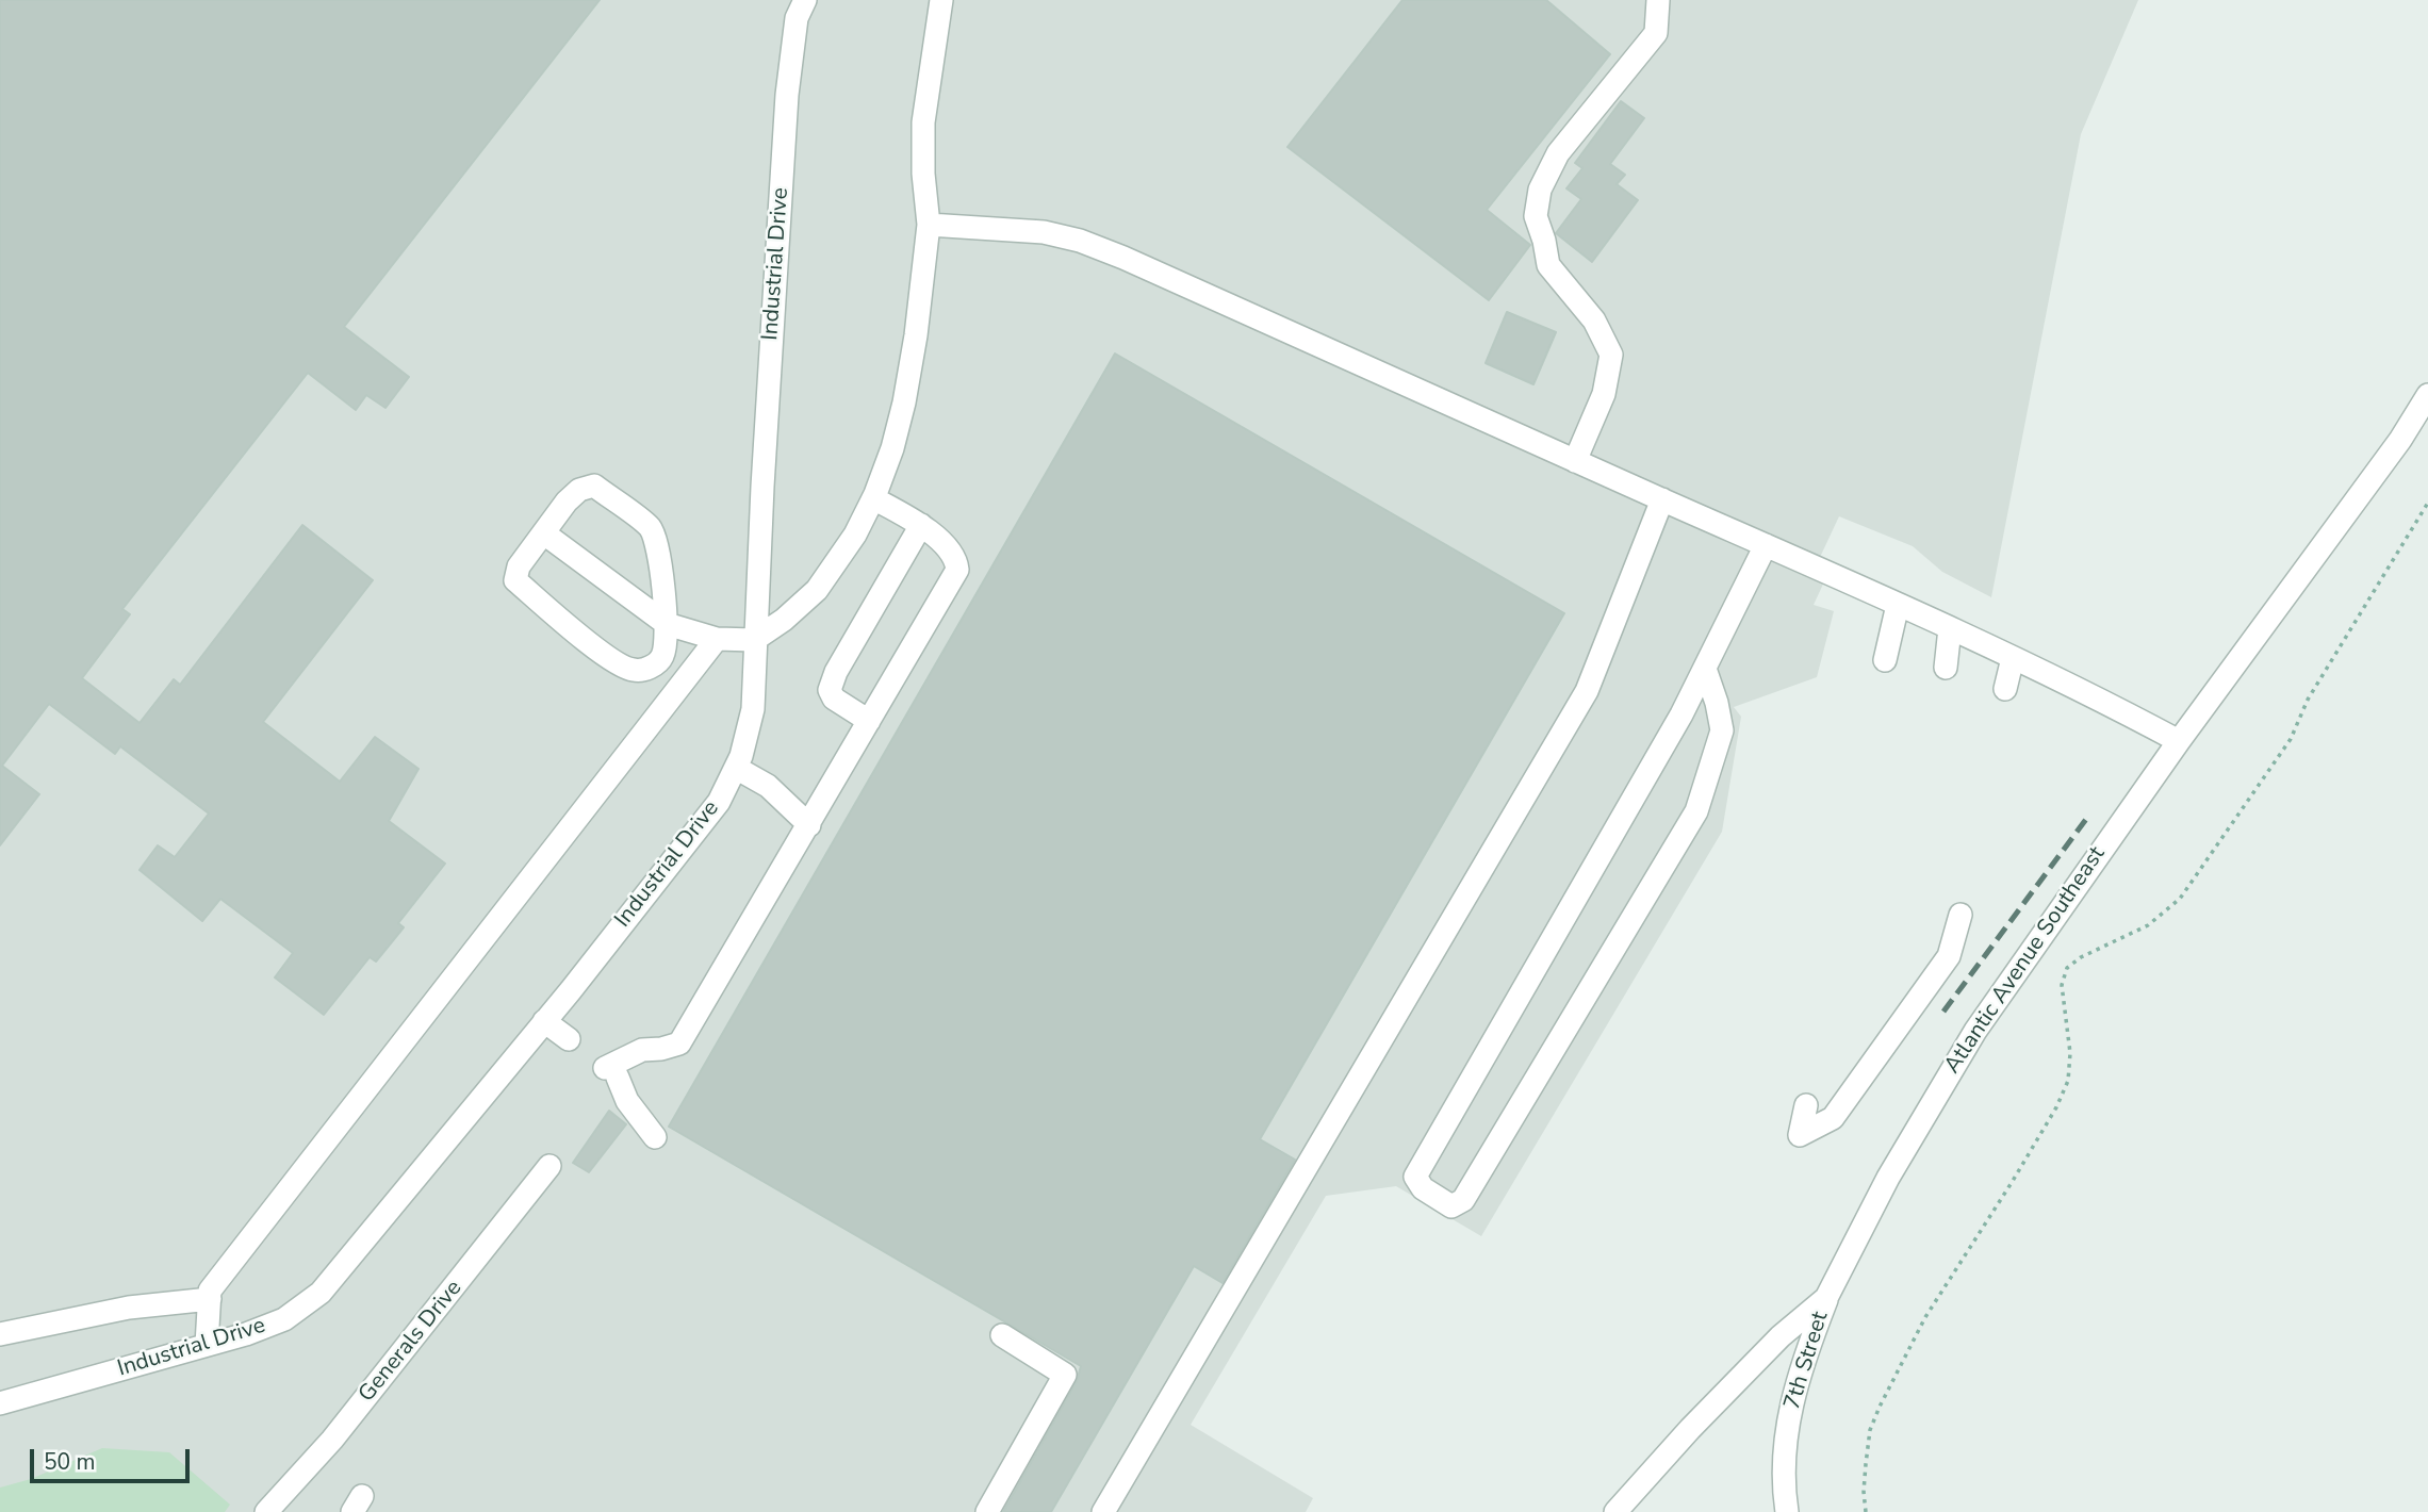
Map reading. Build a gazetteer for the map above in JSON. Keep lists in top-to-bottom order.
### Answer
{
  "streets": {
    "street": [
      "Industrial Drive",
      "Atlantic Avenue Southeast",
      "Generals Drive",
      "7th Street"
    ]
  },
  "crossings": [
    ["Atlantic Avenue Southeast", "7th Street"]
  ],
  "scale_bar": "50 m"
}
